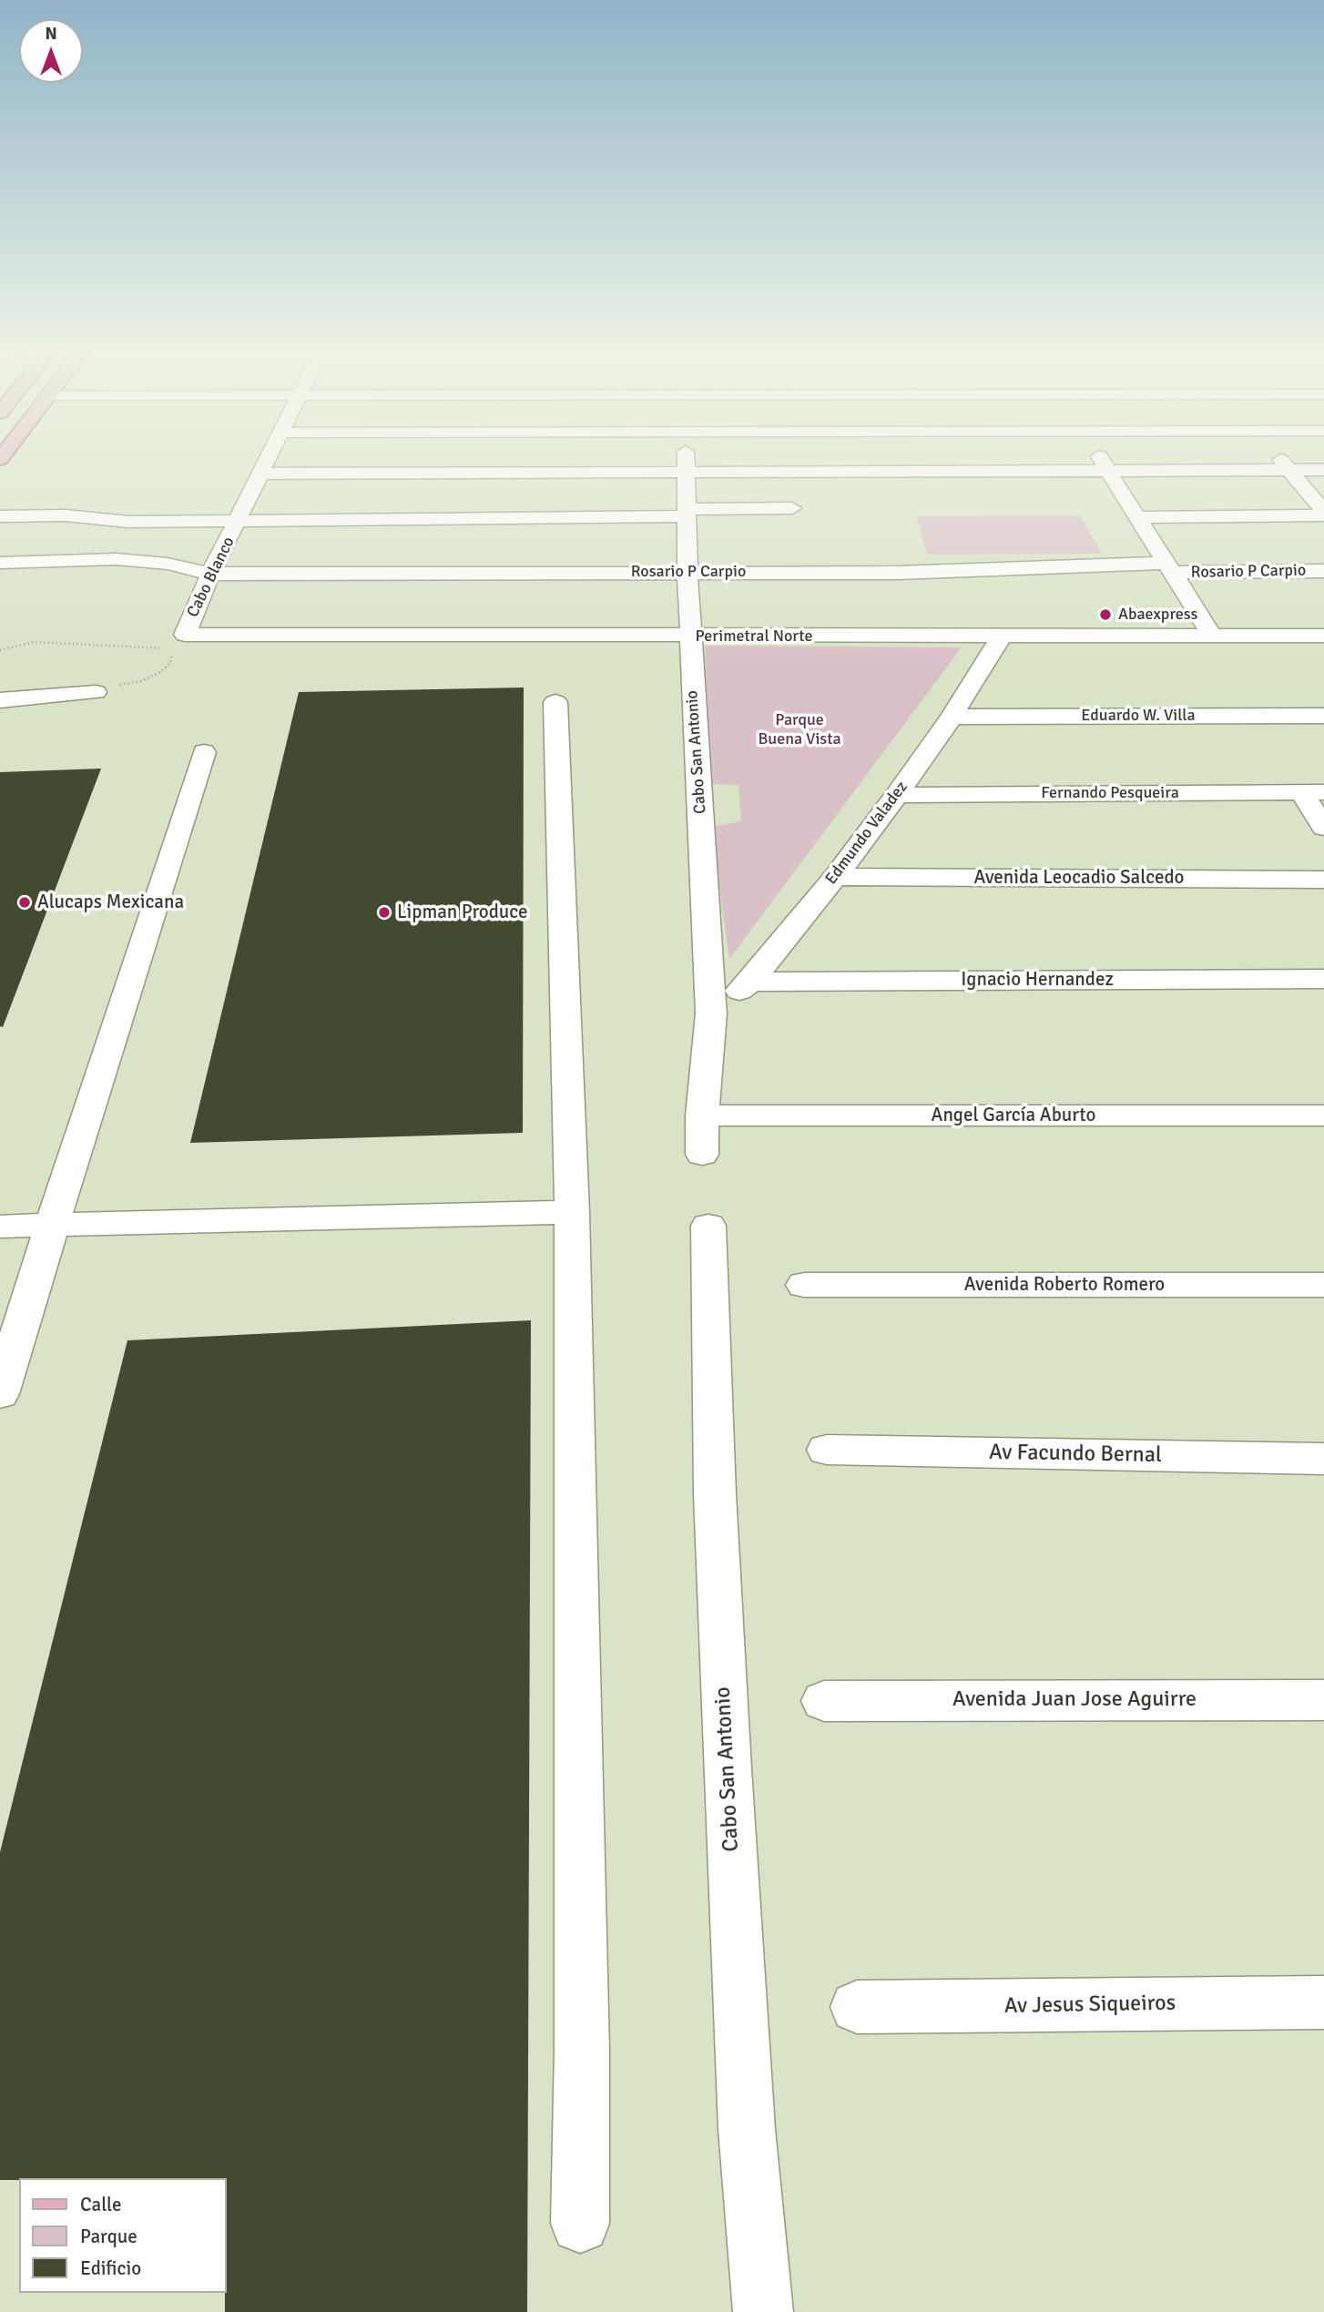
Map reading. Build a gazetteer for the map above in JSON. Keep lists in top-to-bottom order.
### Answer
{
  "streets": {
    "street": [
      "Rosario P Carpio",
      "Cabo Blanco",
      "Perimetral Norte",
      "Eduardo W. Villa",
      "Cabo San Antonio",
      "Fernando Pesqueira",
      "Edmundo Valadez",
      "Avenida Leocadio Salcedo",
      "Ignacio Hernandez",
      "Angel García Aburto",
      "Avenida Roberto Romero",
      "Av Facundo Bernal",
      "Avenida Juan Jose Aguirre",
      "Av Jesus Siqueiros"
    ]
  },
  "crossings": [
    ["Rosario P Carpio", "Cabo Blanco"],
    ["Rosario P Carpio", "Cabo San Antonio"],
    ["Cabo Blanco", "Perimetral Norte"],
    ["Perimetral Norte", "Cabo San Antonio"],
    ["Perimetral Norte", "Edmundo Valadez"],
    ["Eduardo W. Villa", "Edmundo Valadez"],
    ["Cabo San Antonio", "Edmundo Valadez"],
    ["Cabo San Antonio", "Angel García Aburto"],
    ["Fernando Pesqueira", "Edmundo Valadez"],
    ["Edmundo Valadez", "Avenida Leocadio Salcedo"],
    ["Edmundo Valadez", "Ignacio Hernandez"]
  ],
  "parks": ["Parque Buena Vista"],
  "places": ["Abaexpress", "Alucaps Mexicana", "Lipman Produce"],
  "legend": ["Calle", "Parque", "Edificio"],
  "north": "top"
}
